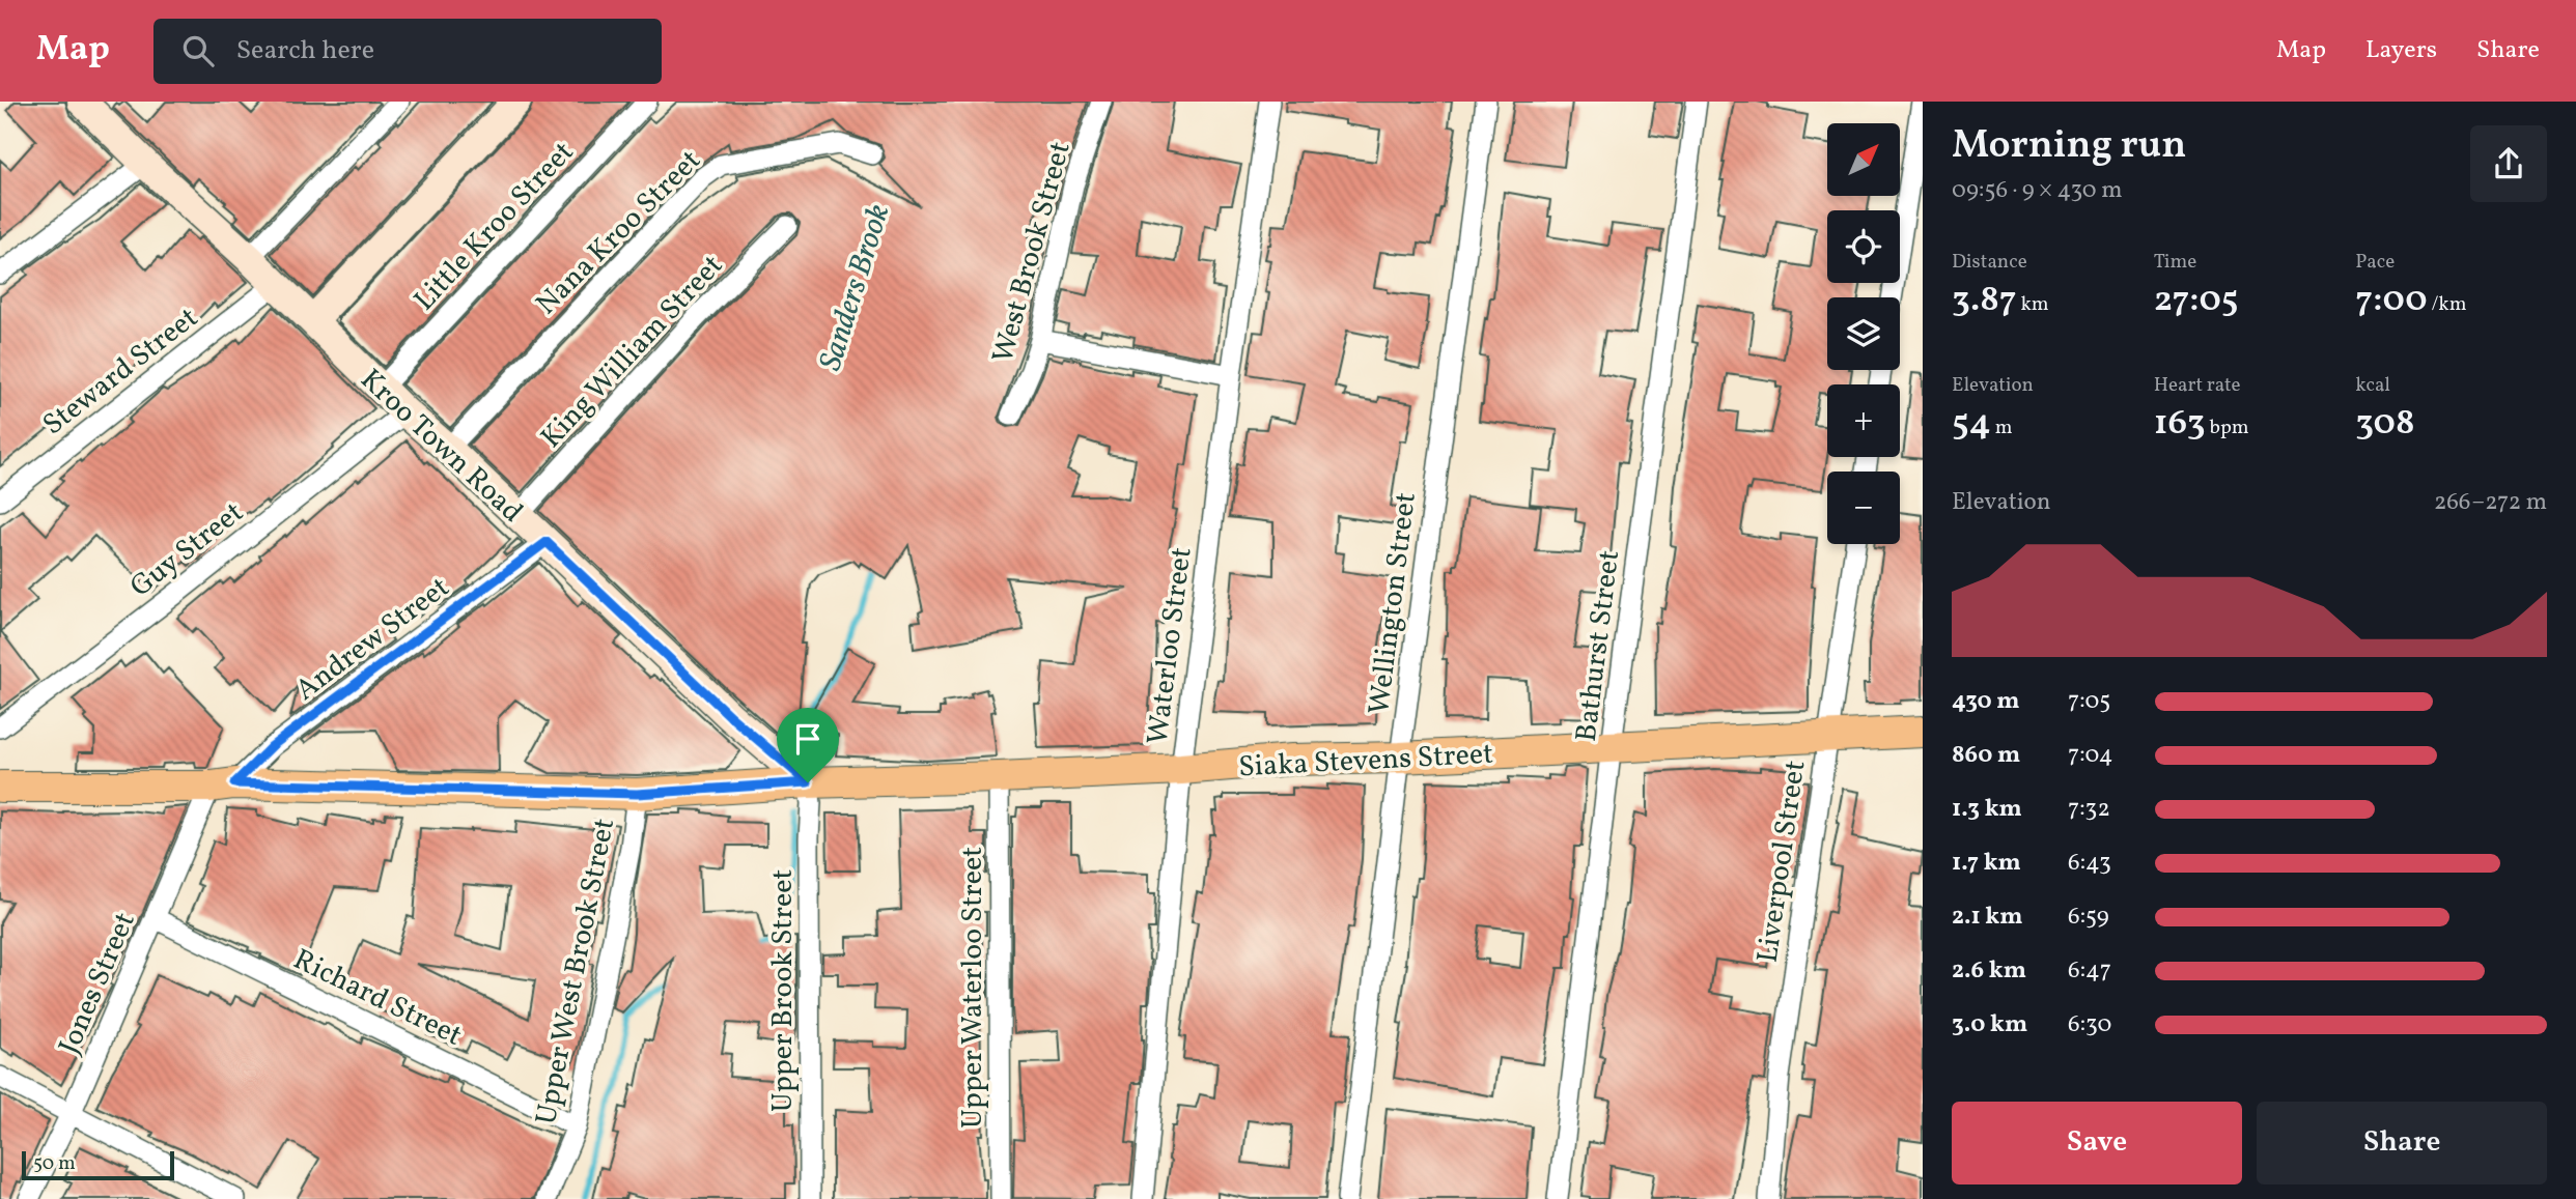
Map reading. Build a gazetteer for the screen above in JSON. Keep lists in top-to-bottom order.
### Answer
{
  "streets": {
    "main road": ["Kroo Town Road", "Siaka Stevens Street"],
    "street": [
      "Little Kroo Street",
      "Nana Kroo Street",
      "West Brook Street",
      "King William Street",
      "Steward Street",
      "Guy Street",
      "Wellington Street",
      "Andrew Street",
      "Waterloo Street",
      "Bathurst Street",
      "Liverpool Street",
      "Upper West Brook Street",
      "Jones Street",
      "Upper Waterloo Street",
      "Upper Brook Street",
      "Richard Street"
    ]
  },
  "crossings": [
    ["Little Kroo Street", "Kroo Town Road"],
    ["Nana Kroo Street", "Kroo Town Road"],
    ["King William Street", "Kroo Town Road"],
    ["Steward Street", "Kroo Town Road"],
    ["Kroo Town Road", "Guy Street"],
    ["Kroo Town Road", "Andrew Street"],
    ["Kroo Town Road", "Siaka Stevens Street"],
    ["Kroo Town Road", "Upper Brook Street"],
    ["Wellington Street", "Siaka Stevens Street"],
    ["Andrew Street", "Siaka Stevens Street"],
    ["Andrew Street", "Jones Street"],
    ["Waterloo Street", "Siaka Stevens Street"],
    ["Bathurst Street", "Siaka Stevens Street"],
    ["Siaka Stevens Street", "Liverpool Street"],
    ["Siaka Stevens Street", "Upper West Brook Street"],
    ["Siaka Stevens Street", "Jones Street"],
    ["Siaka Stevens Street", "Upper Waterloo Street"],
    ["Siaka Stevens Street", "Upper Brook Street"],
    ["Upper West Brook Street", "Richard Street"],
    ["Jones Street", "Richard Street"]
  ],
  "water": ["Sanders Brook"],
  "scale_bar": "50 m",
  "north": "top right",
  "page": {
    "header": "Map",
    "search": "Search here",
    "nav": ["Map", "Layers", "Share"],
    "heading": ["Morning run", "09:56 · 9 × 430 m"],
    "map_buttons": ["+", "−"],
    "stats": [
      ["Distance", "3.87 km"],
      ["Time", "27:05"],
      ["Pace", "7:00 /km"],
      ["Elevation", "54 m"],
      ["Heart rate", "163 bpm"],
      ["kcal", "308"]
    ],
    "chart": ["Elevation", "266–272 m"],
    "list": [
      {
        "name": "430 m",
        "note": "7:05"
      },
      {
        "name": "860 m",
        "note": "7:04"
      },
      {
        "name": "1.3 km",
        "note": "7:32"
      },
      {
        "name": "1.7 km",
        "note": "6:43"
      },
      {
        "name": "2.1 km",
        "note": "6:59"
      },
      {
        "name": "2.6 km",
        "note": "6:47"
      },
      {
        "name": "3.0 km",
        "note": "6:30"
      }
    ],
    "buttons": ["Save", "Share"],
    "scale": "50 m"
  }
}
